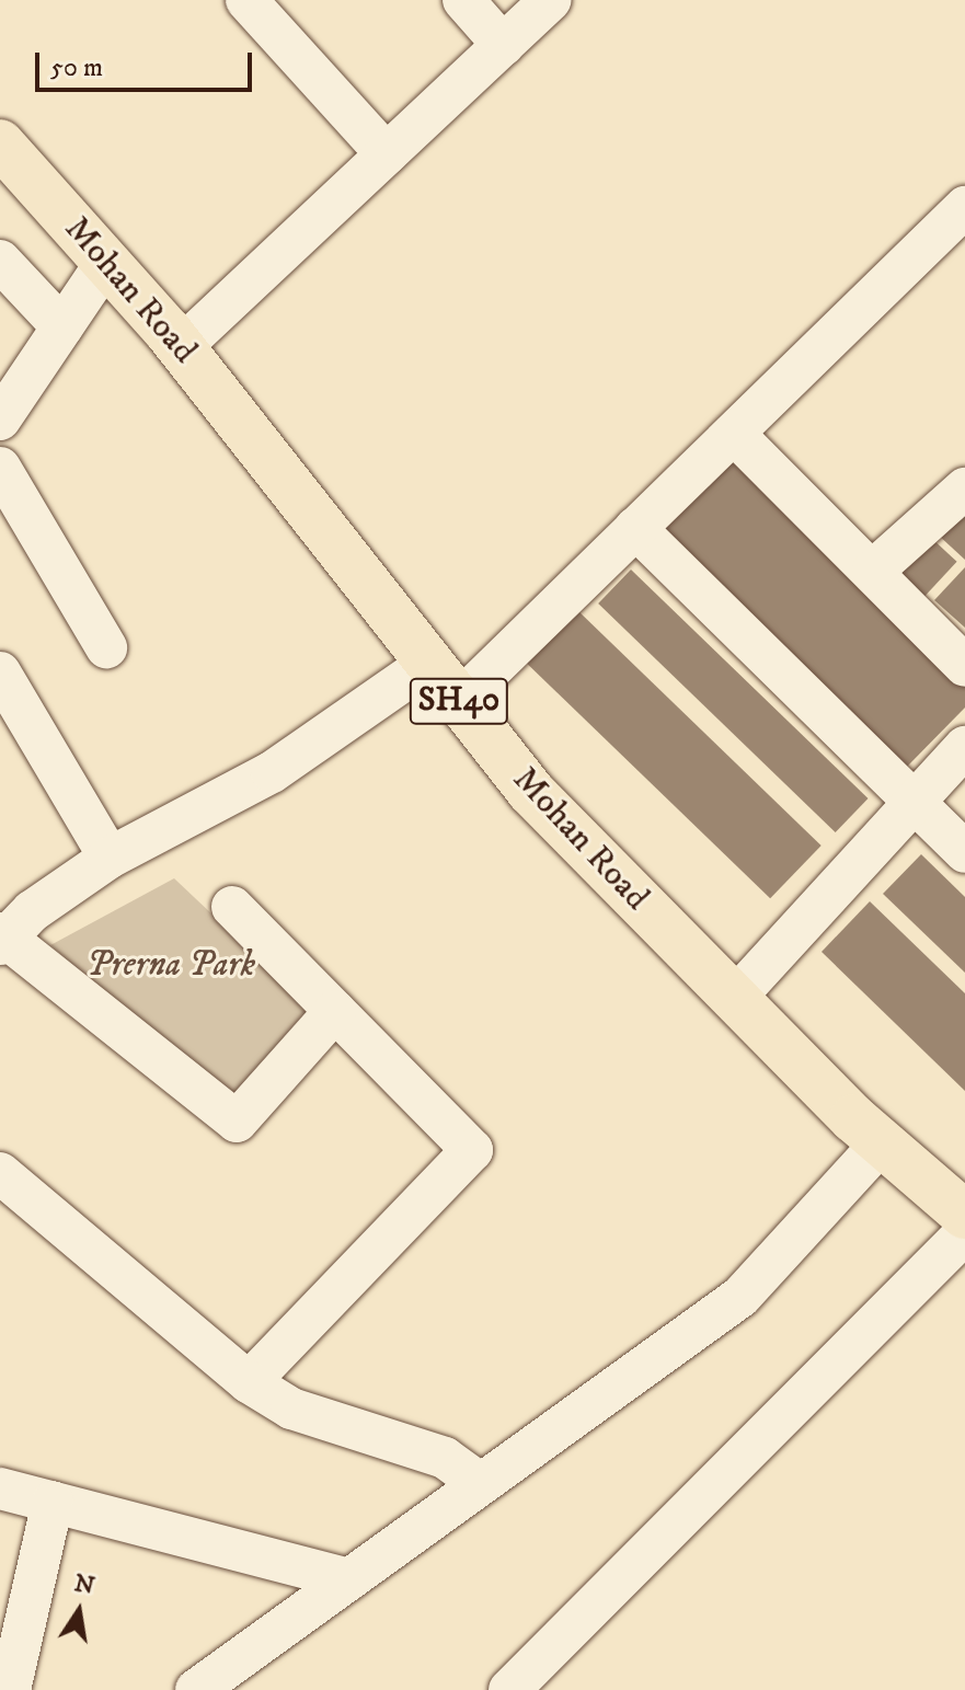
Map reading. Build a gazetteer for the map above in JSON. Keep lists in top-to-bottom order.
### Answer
{
  "streets": {
    "main road": ["Mohan Road", "SH40"]
  },
  "parks": ["Prerna Park"],
  "scale_bar": "50 m",
  "north": "top"
}
